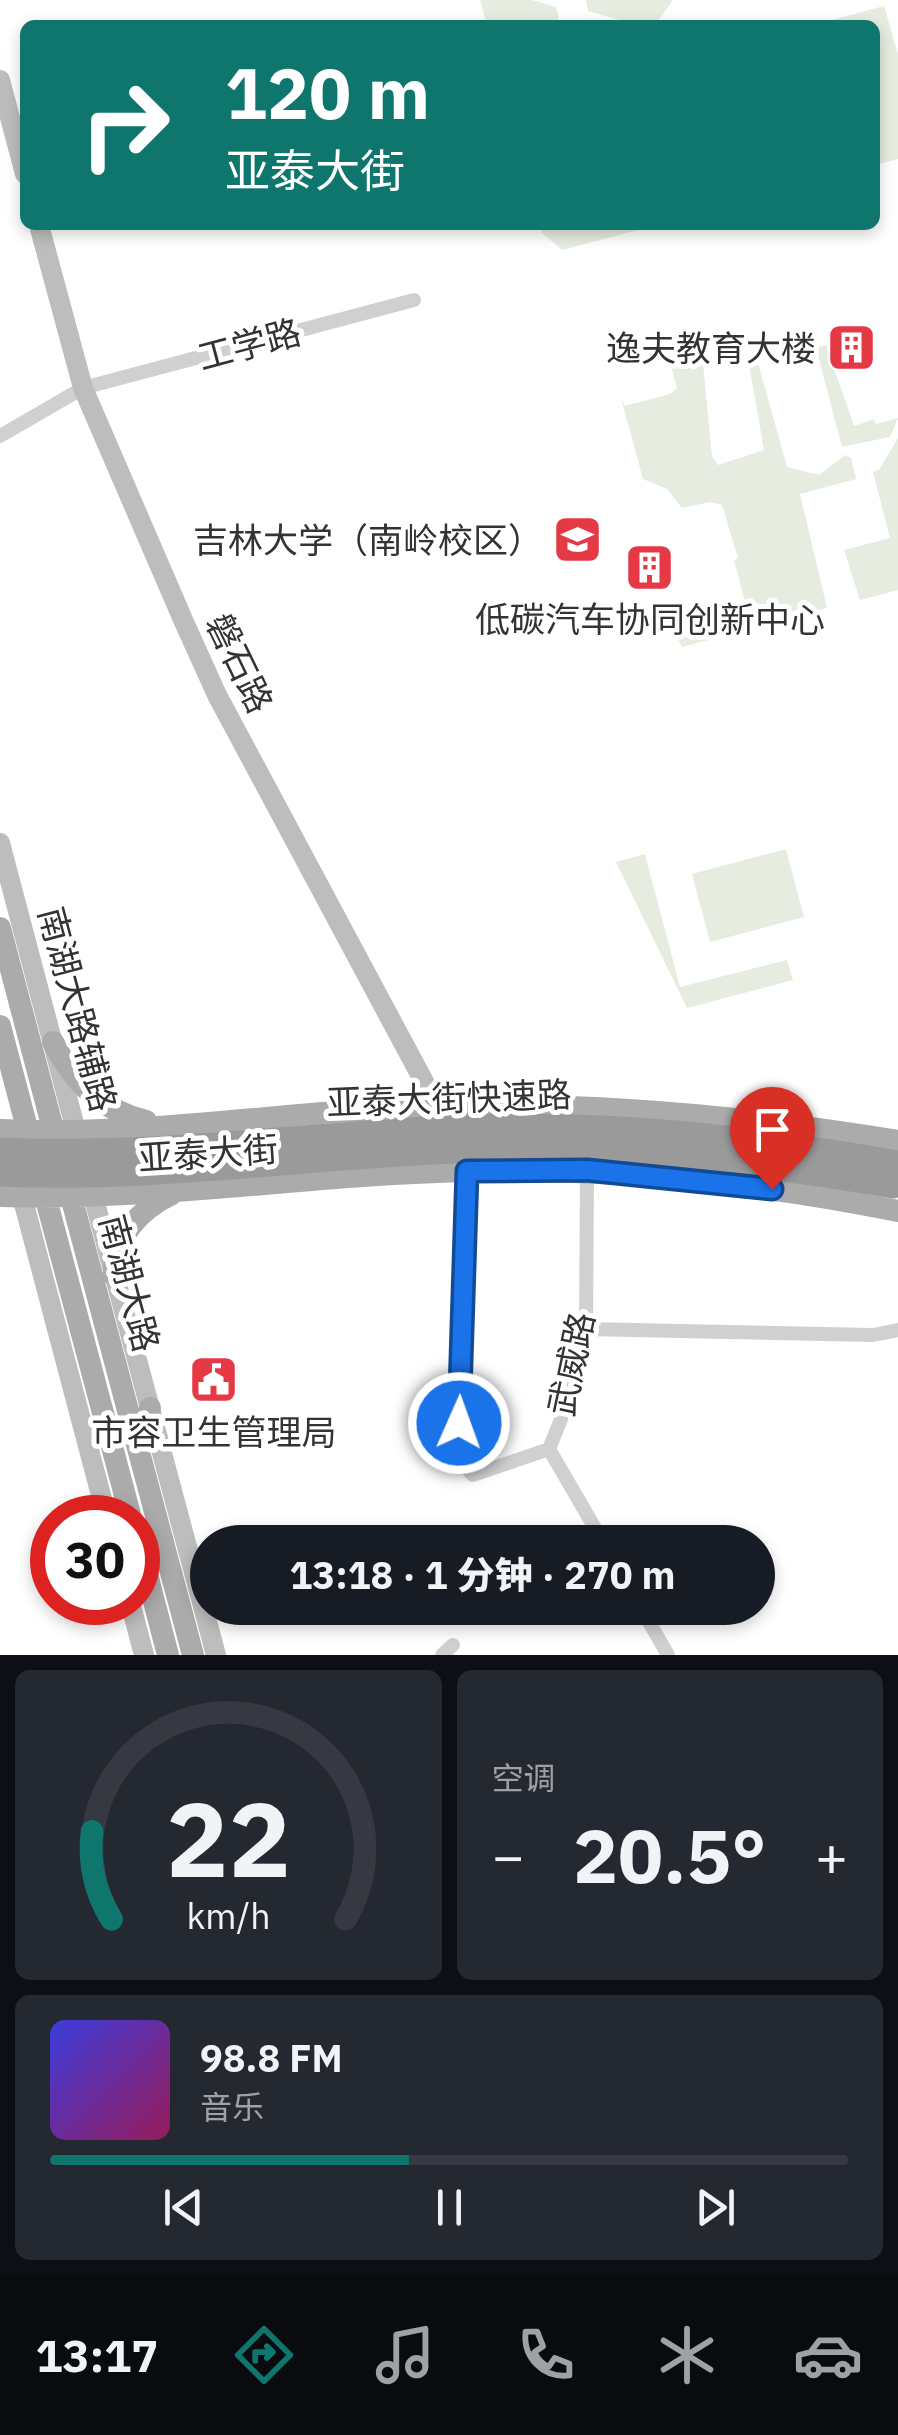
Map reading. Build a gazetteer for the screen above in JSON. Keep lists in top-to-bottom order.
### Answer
{
  "streets": {
    "highway": ["亚泰大街快速路"],
    "main road": ["亚泰大街", "南湖大路"],
    "street": [
      "工学路",
      "磐石路",
      "南湖大路辅路",
      "武威路"
    ]
  },
  "crossings": [
    ["工学路", "磐石路"],
    ["磐石路", "亚泰大街"],
    ["南湖大路辅路", "亚泰大街"],
    ["南湖大路辅路", "南湖大路"],
    ["亚泰大街快速路", "亚泰大街"],
    ["亚泰大街", "南湖大路"],
    ["亚泰大街", "武威路"]
  ],
  "places": {
    "building": ["逸夫教育大楼", "低碳汽车协同创新中心"],
    "school or university": ["吉林大学（南岭校区）"],
    "public building": ["市容卫生管理局"]
  },
  "page": {
    "turn": ["120 m", "亚泰大街"],
    "limit": "30",
    "trip": "13:18 · 1 分钟 · 270 m",
    "tile": "空调",
    "heat": ["−", "20.5°", "+"],
    "song": ["98.8 FM", "音乐"],
    "tabs": "13:17",
    "gauge": ["22", "km/h"]
  }
}
